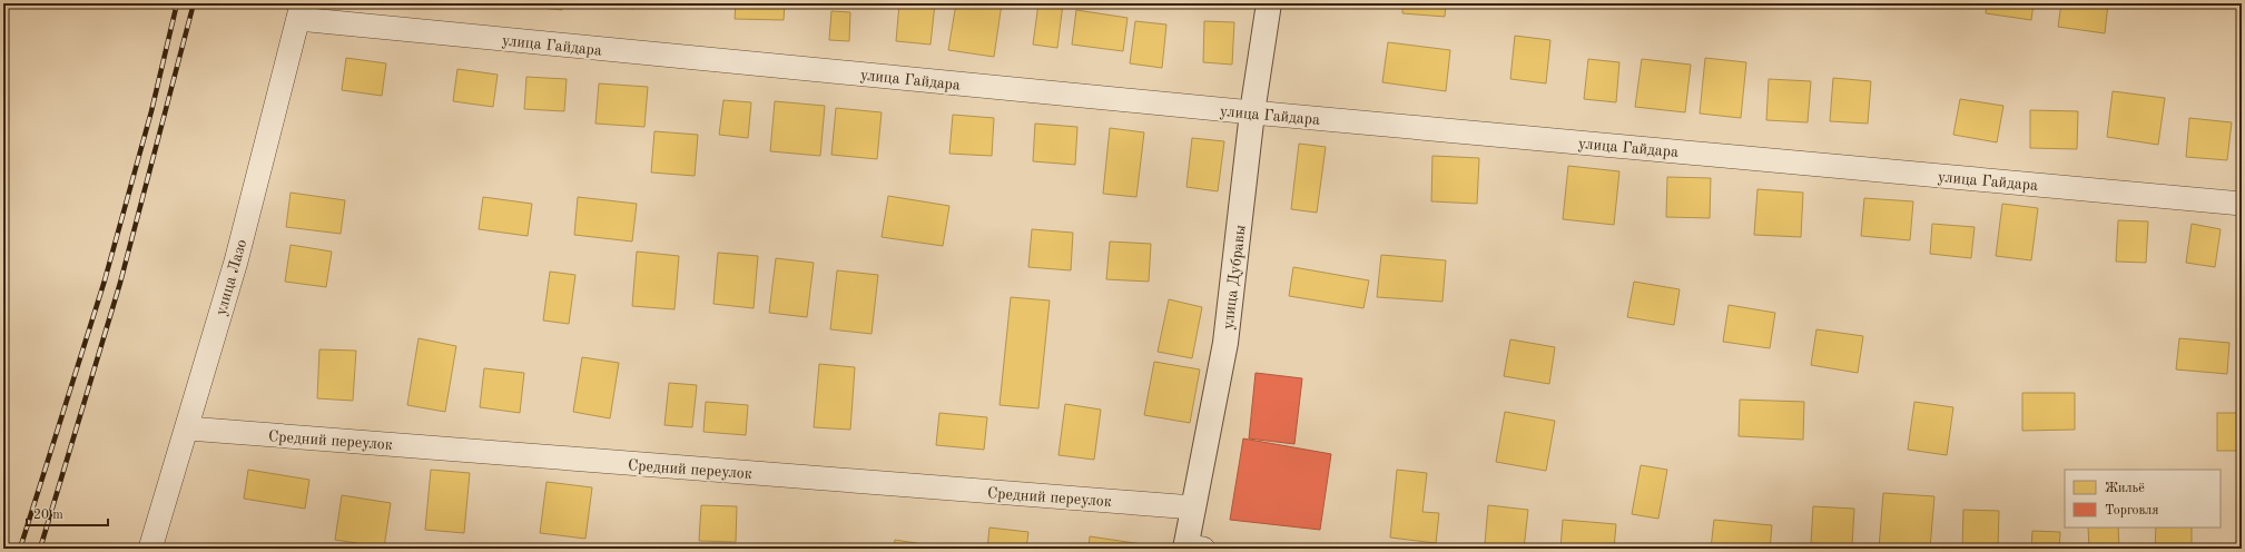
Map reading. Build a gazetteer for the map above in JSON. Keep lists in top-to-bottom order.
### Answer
{
  "streets": {
    "street": [
      "улица Гайдара",
      "улица Лазо",
      "улица Дубравы",
      "Средний переулок"
    ]
  },
  "crossings": [
    ["улица Гайдара", "улица Лазо"],
    ["улица Гайдара", "улица Дубравы"],
    ["улица Лазо", "Средний переулок"],
    ["улица Дубравы", "Средний переулок"]
  ],
  "legend": ["Жильё", "Торговля"],
  "scale_bar": "20 m"
}
